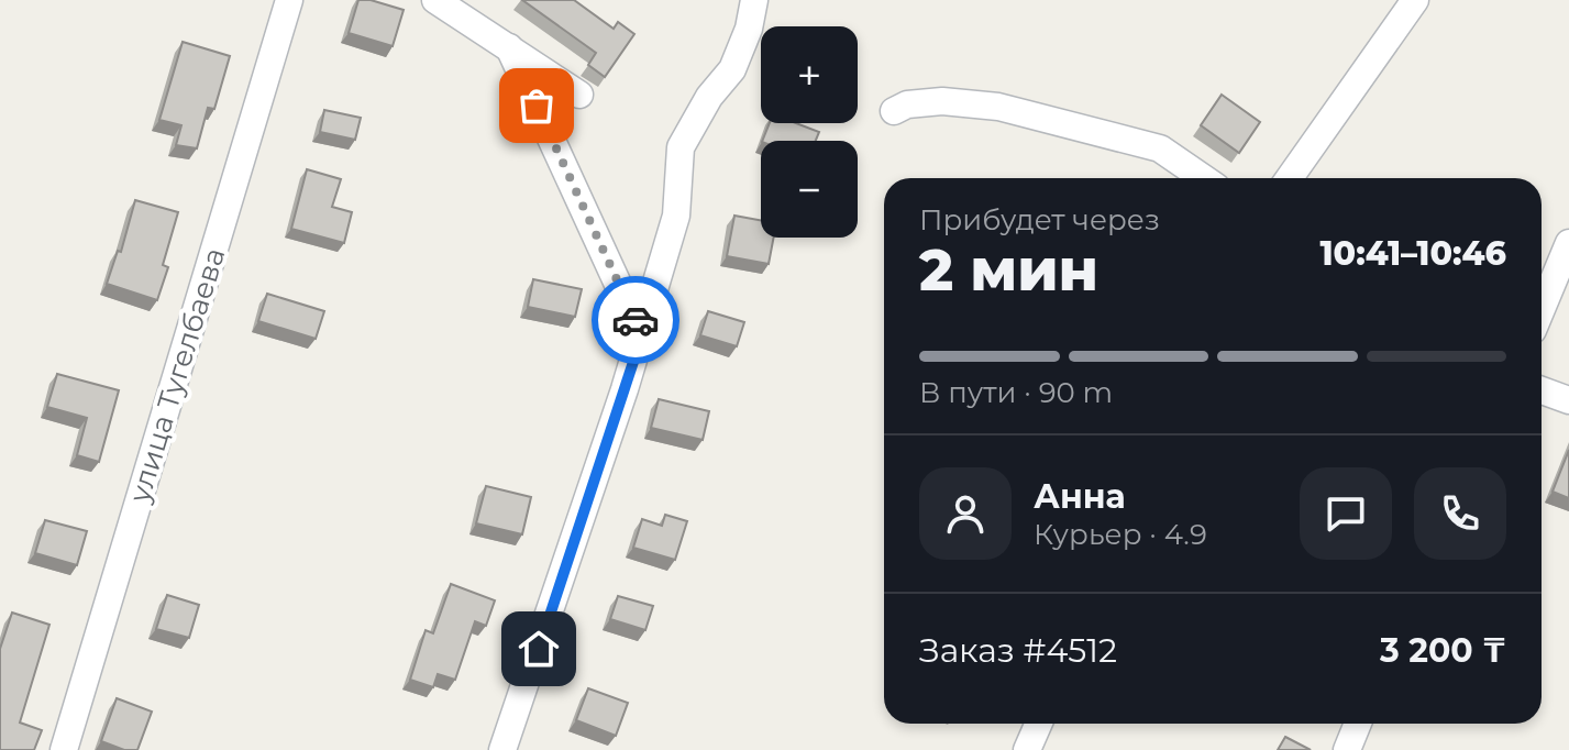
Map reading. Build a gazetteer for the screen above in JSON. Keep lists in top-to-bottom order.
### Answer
{
  "streets": {
    "street": ["улица Тугелбаева"]
  },
  "page": {
    "map_buttons": ["+", "−"],
    "heading": ["2 мин", "Прибудет через", "10:41–10:46"],
    "panel": [
      "Анна",
      "Курьер · 4.9",
      "Заказ #4512",
      "3 200 ₸"
    ],
    "bar": "В пути · 90 m"
  }
}
